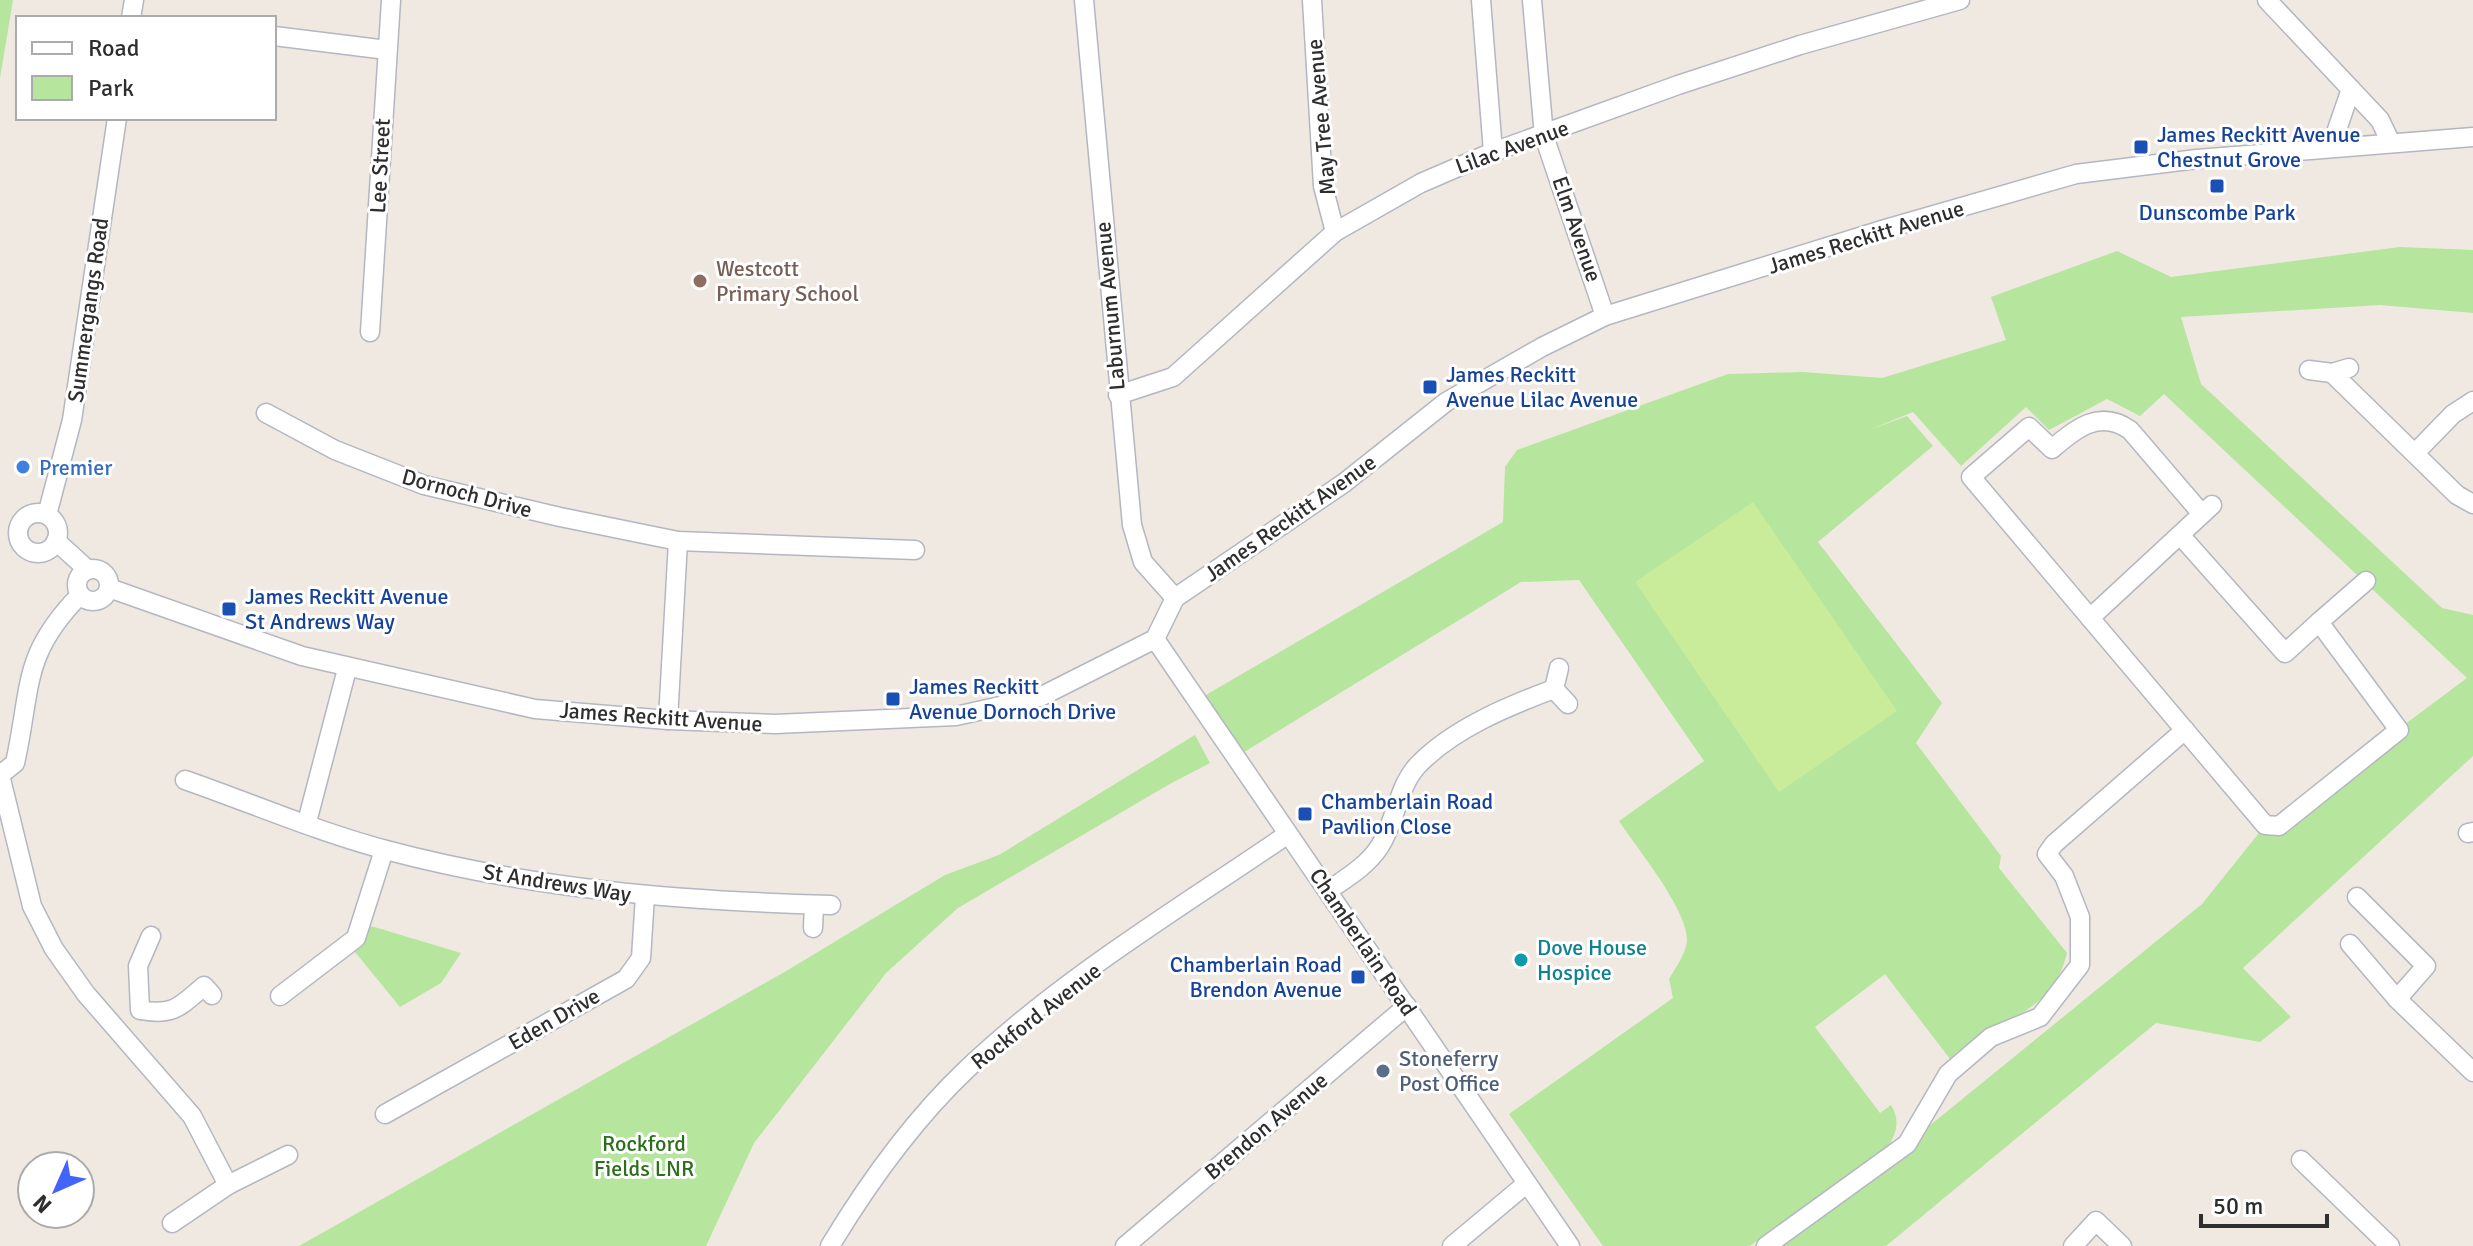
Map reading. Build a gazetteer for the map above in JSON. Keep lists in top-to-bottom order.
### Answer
{
  "streets": {
    "street": [
      "May Tree Avenue",
      "Lilac Avenue",
      "Lee Street",
      "Elm Avenue",
      "James Reckitt Avenue",
      "Laburnum Avenue",
      "Summergangs Road",
      "Dornoch Drive",
      "St Andrews Way",
      "Chamberlain Road",
      "Rockford Avenue",
      "Eden Drive",
      "Brendon Avenue"
    ]
  },
  "crossings": [
    ["May Tree Avenue", "Lilac Avenue"],
    ["Lilac Avenue", "Elm Avenue"],
    ["Lilac Avenue", "Laburnum Avenue"],
    ["Elm Avenue", "James Reckitt Avenue"],
    ["James Reckitt Avenue", "Laburnum Avenue"],
    ["James Reckitt Avenue", "Summergangs Road"],
    ["James Reckitt Avenue", "Chamberlain Road"],
    ["St Andrews Way", "Eden Drive"],
    ["Chamberlain Road", "Rockford Avenue"],
    ["Chamberlain Road", "Brendon Avenue"]
  ],
  "parks": ["Rockford Fields LNR"],
  "places": {
    "transit": [
      "James Reckitt Avenue Chestnut Grove",
      "Dunscombe Park",
      "James Reckitt Avenue Lilac Avenue",
      "James Reckitt Avenue St Andrews Way",
      "James Reckitt Avenue Dornoch Drive",
      "Chamberlain Road Pavilion Close",
      "Chamberlain Road Brendon Avenue"
    ],
    "other": [
      "Westcott Primary School",
      "Premier",
      "Dove House Hospice",
      "Stoneferry Post Office"
    ]
  },
  "legend": ["Road", "Park"],
  "scale_bar": "50 m",
  "north": "bottom left"
}
